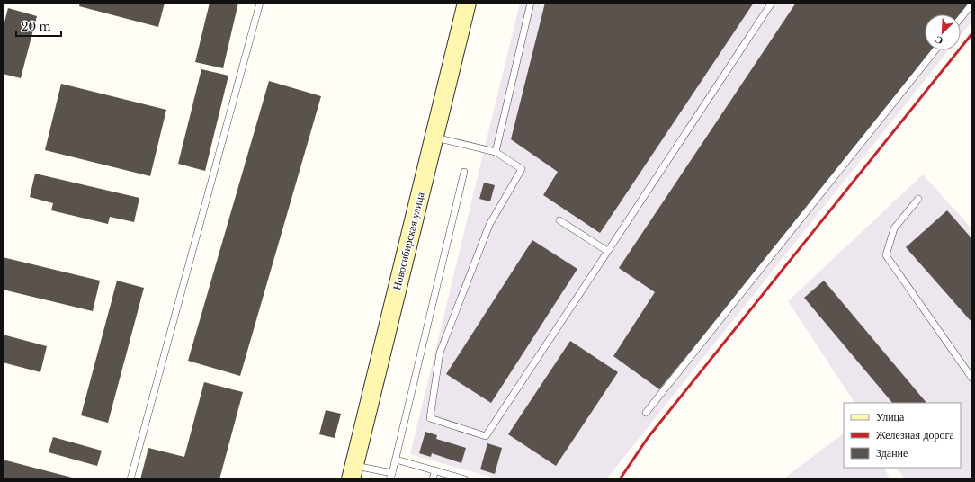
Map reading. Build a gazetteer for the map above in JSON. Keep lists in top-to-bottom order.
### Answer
{
  "streets": {
    "main road": ["Новосибирская улица"]
  },
  "legend": ["Улица", "Железная дорога", "Здание"],
  "scale_bar": "20 m",
  "north": "bottom left"
}
